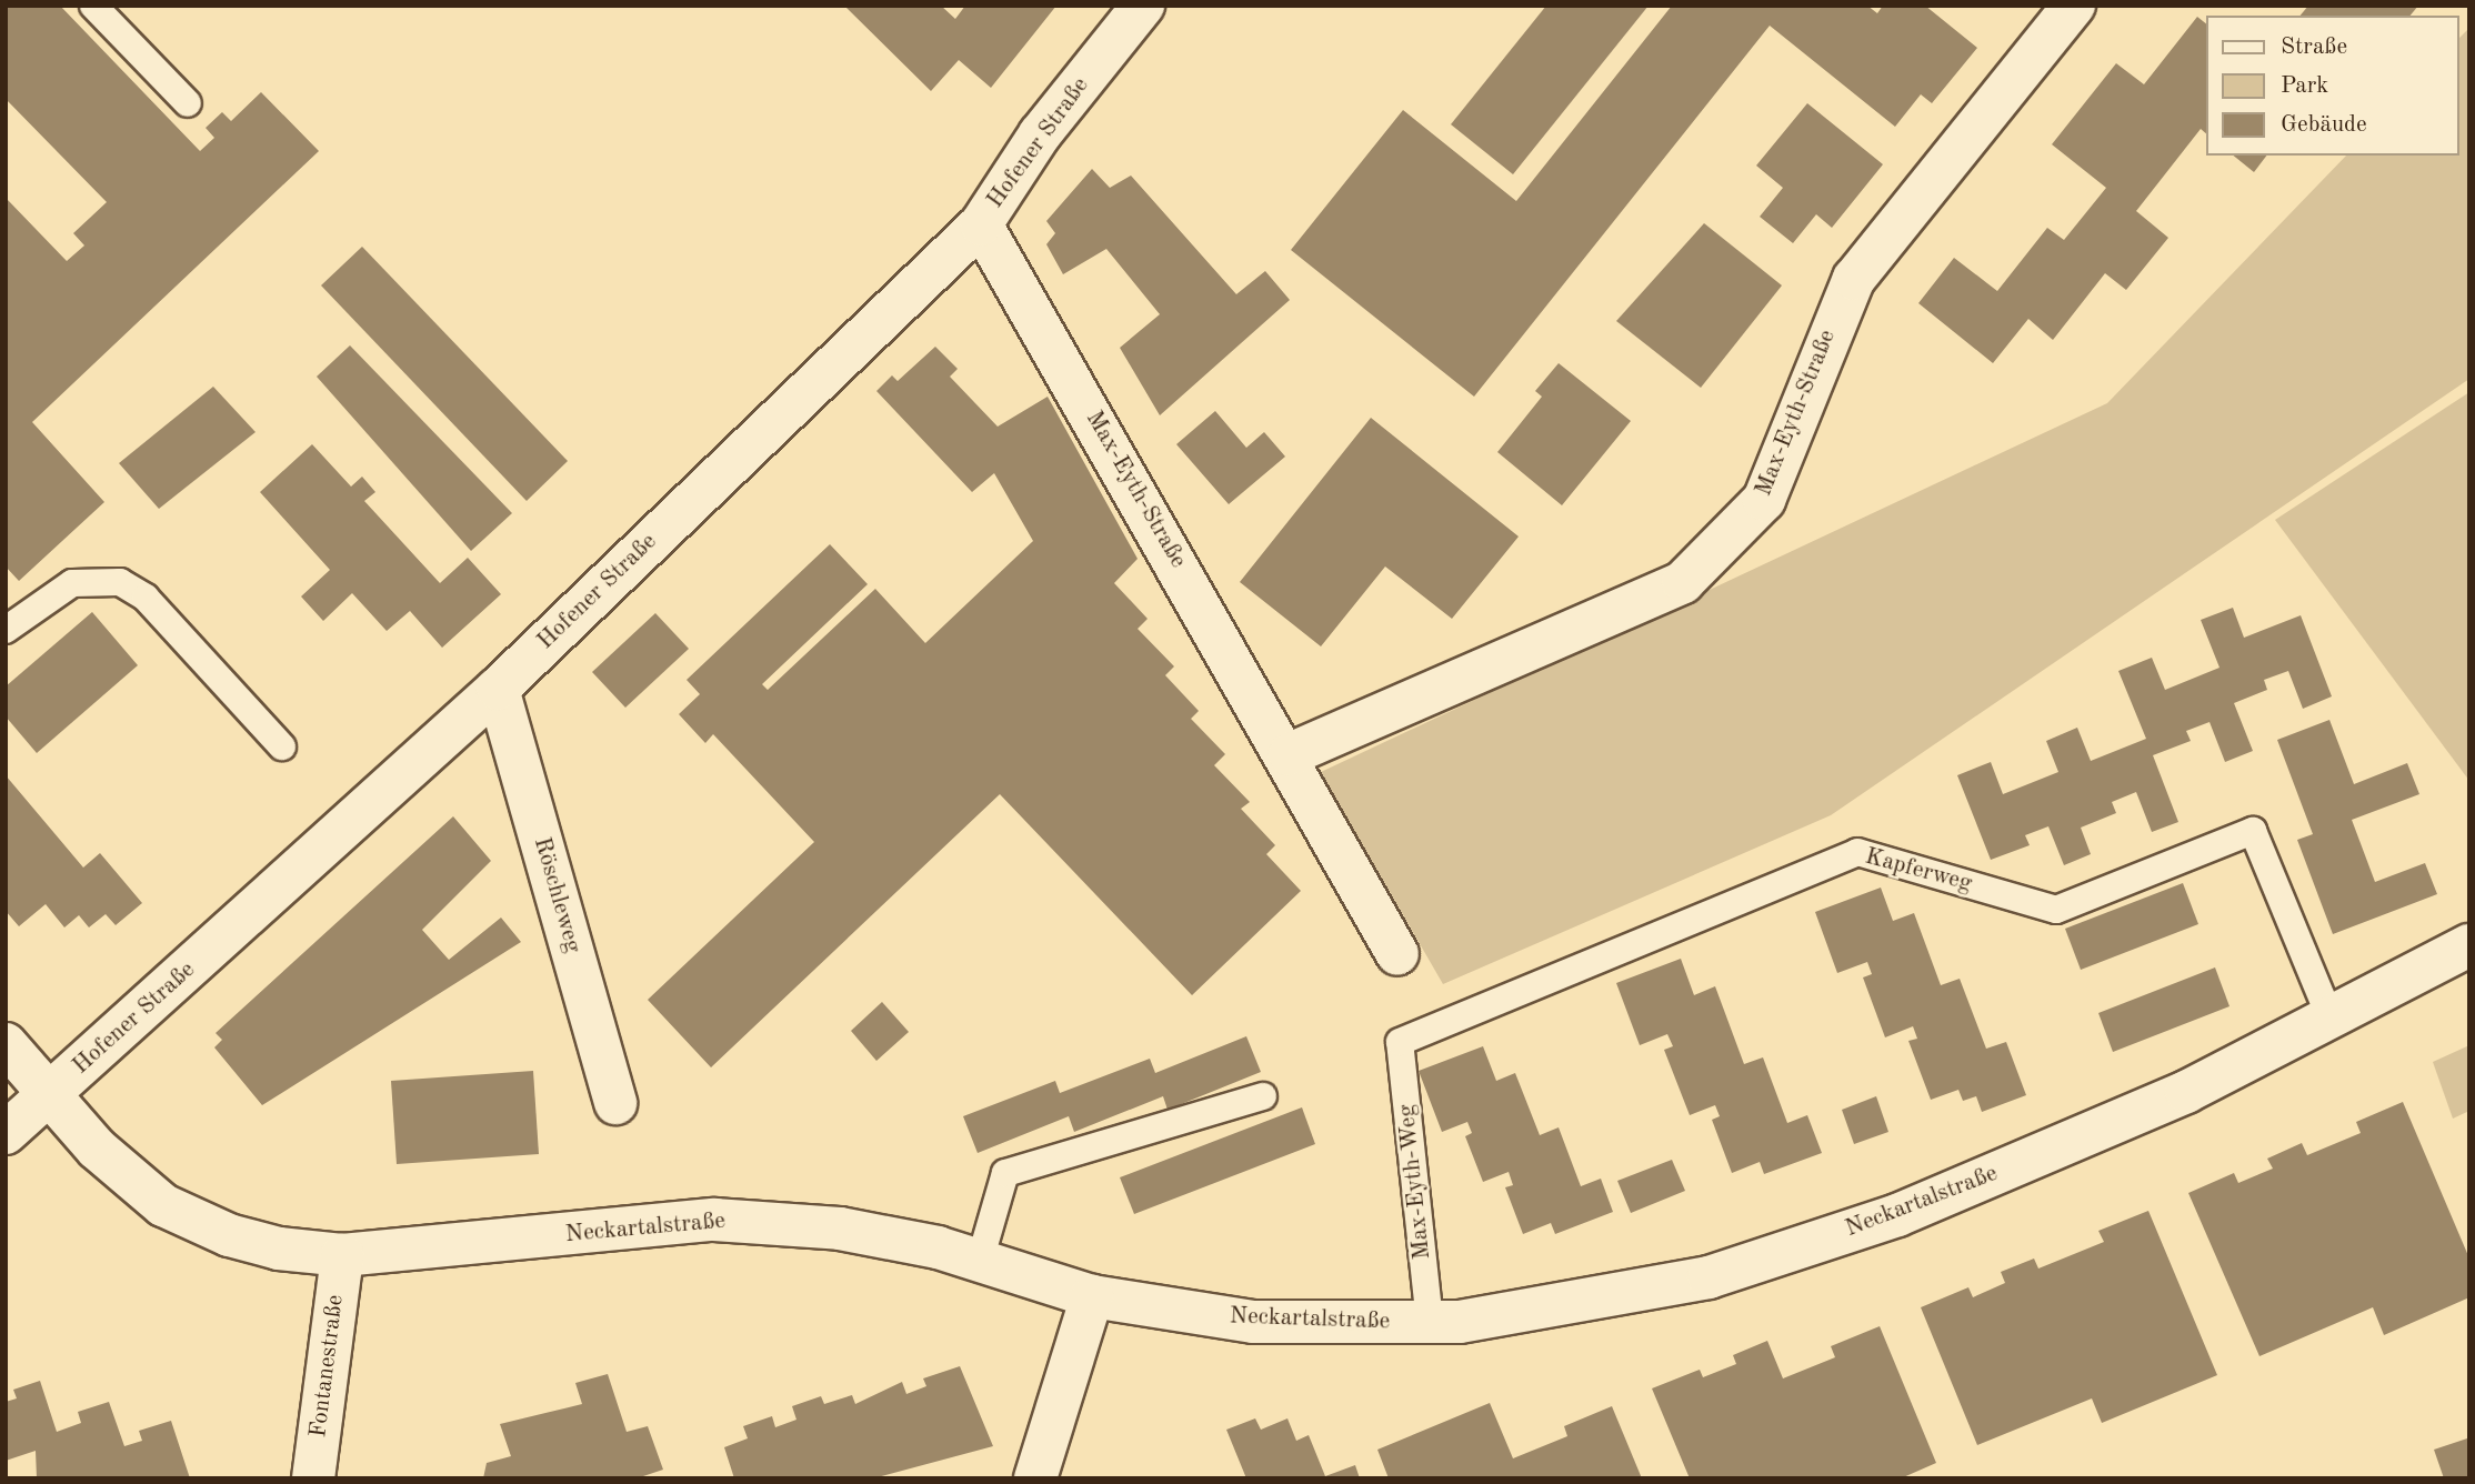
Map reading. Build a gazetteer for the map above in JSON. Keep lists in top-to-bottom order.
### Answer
{
  "streets": {
    "street": [
      "Hofener Straße",
      "Max-Eyth-Straße",
      "Röschleweg",
      "Neckartalstraße",
      "Fontanestraße"
    ],
    "lane": ["Kapferweg", "Max-Eyth-Weg"]
  },
  "crossings": [
    ["Hofener Straße", "Max-Eyth-Straße"],
    ["Hofener Straße", "Röschleweg"],
    ["Hofener Straße", "Neckartalstraße"],
    ["Kapferweg", "Max-Eyth-Weg"],
    ["Kapferweg", "Neckartalstraße"],
    ["Max-Eyth-Weg", "Neckartalstraße"],
    ["Neckartalstraße", "Fontanestraße"]
  ],
  "legend": ["Straße", "Park", "Gebäude"]
}
